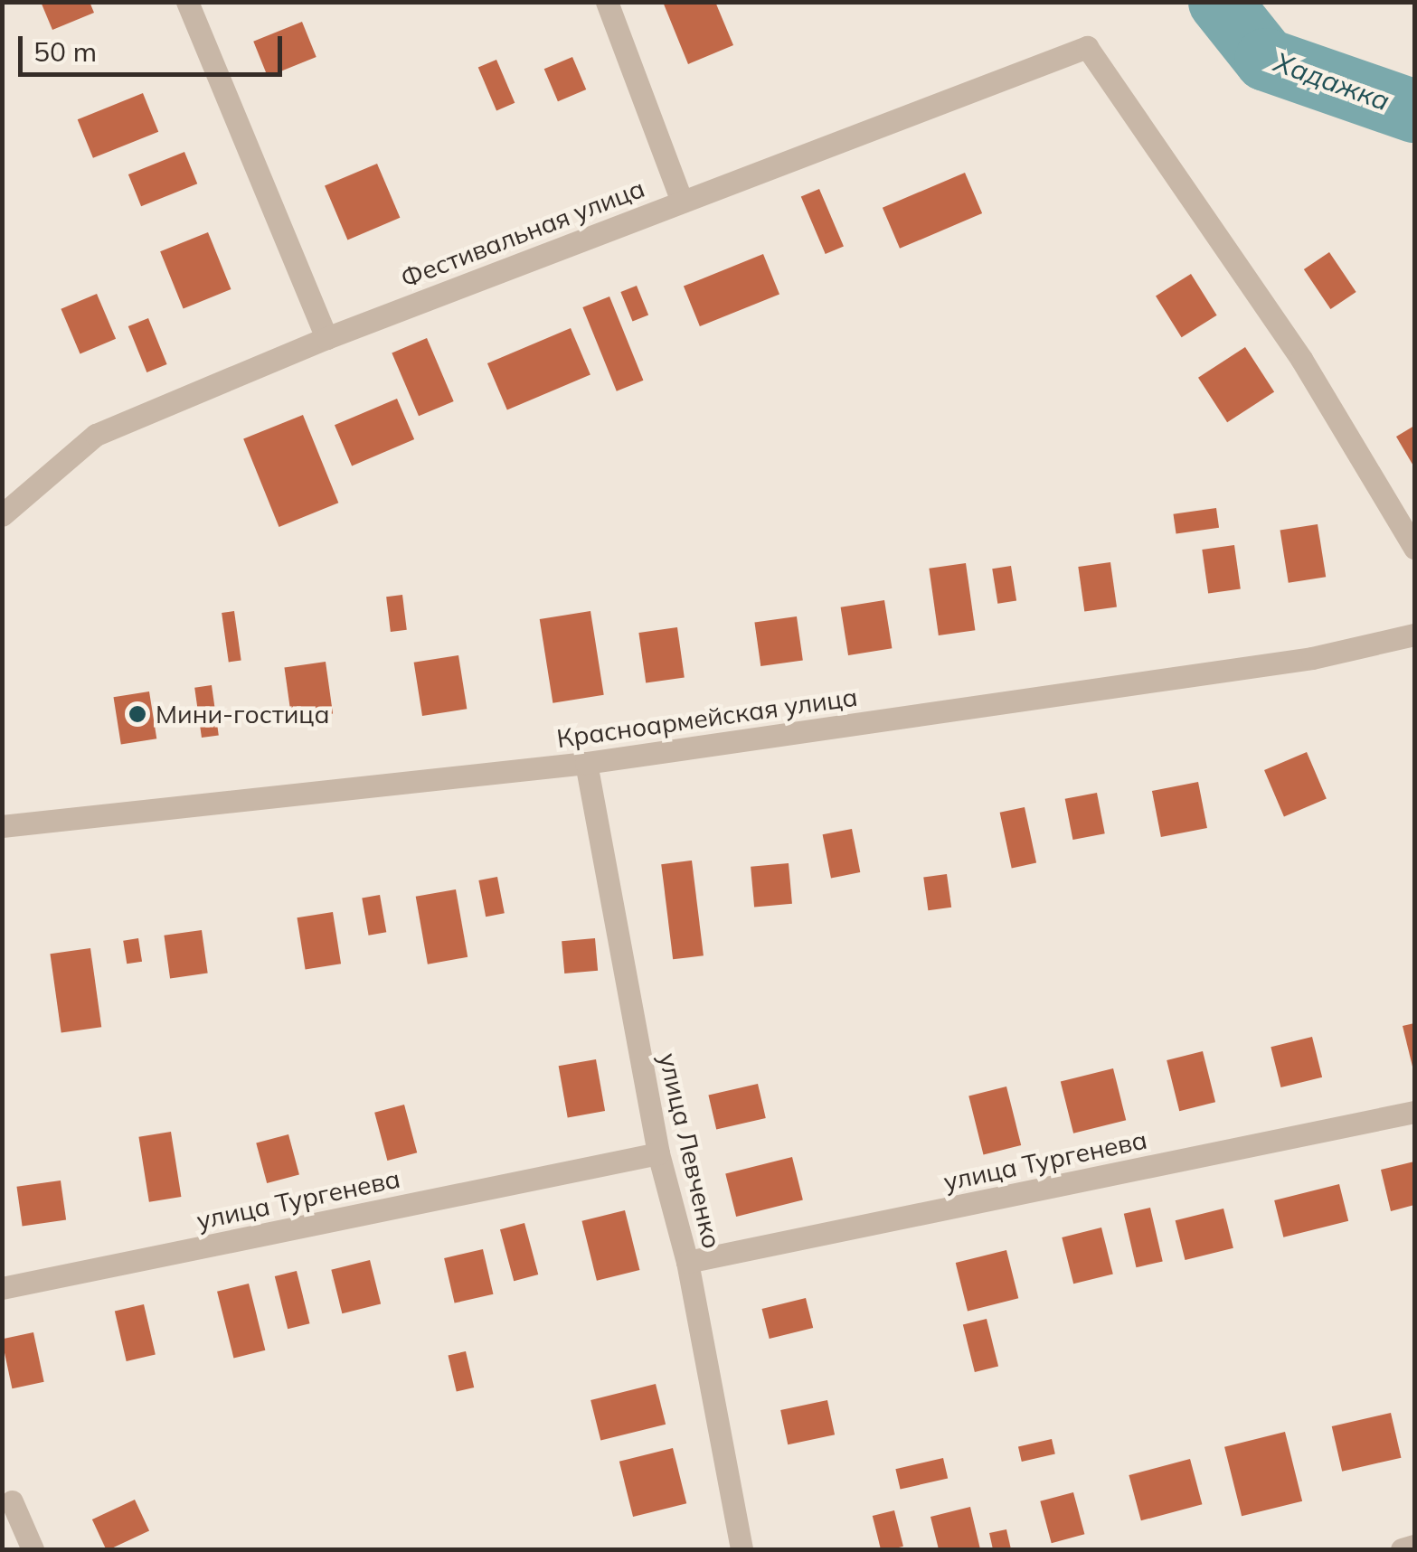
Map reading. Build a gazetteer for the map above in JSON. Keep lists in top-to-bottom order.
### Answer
{
  "streets": {
    "street": [
      "Фестивальная улица",
      "Красноармейская улица",
      "улица Левченко",
      "улица Тургенева"
    ]
  },
  "crossings": [
    ["Красноармейская улица", "улица Левченко"],
    ["улица Левченко", "улица Тургенева"]
  ],
  "water": ["Хадажка"],
  "places": ["Мини-гостица"],
  "scale_bar": "50 m"
}
